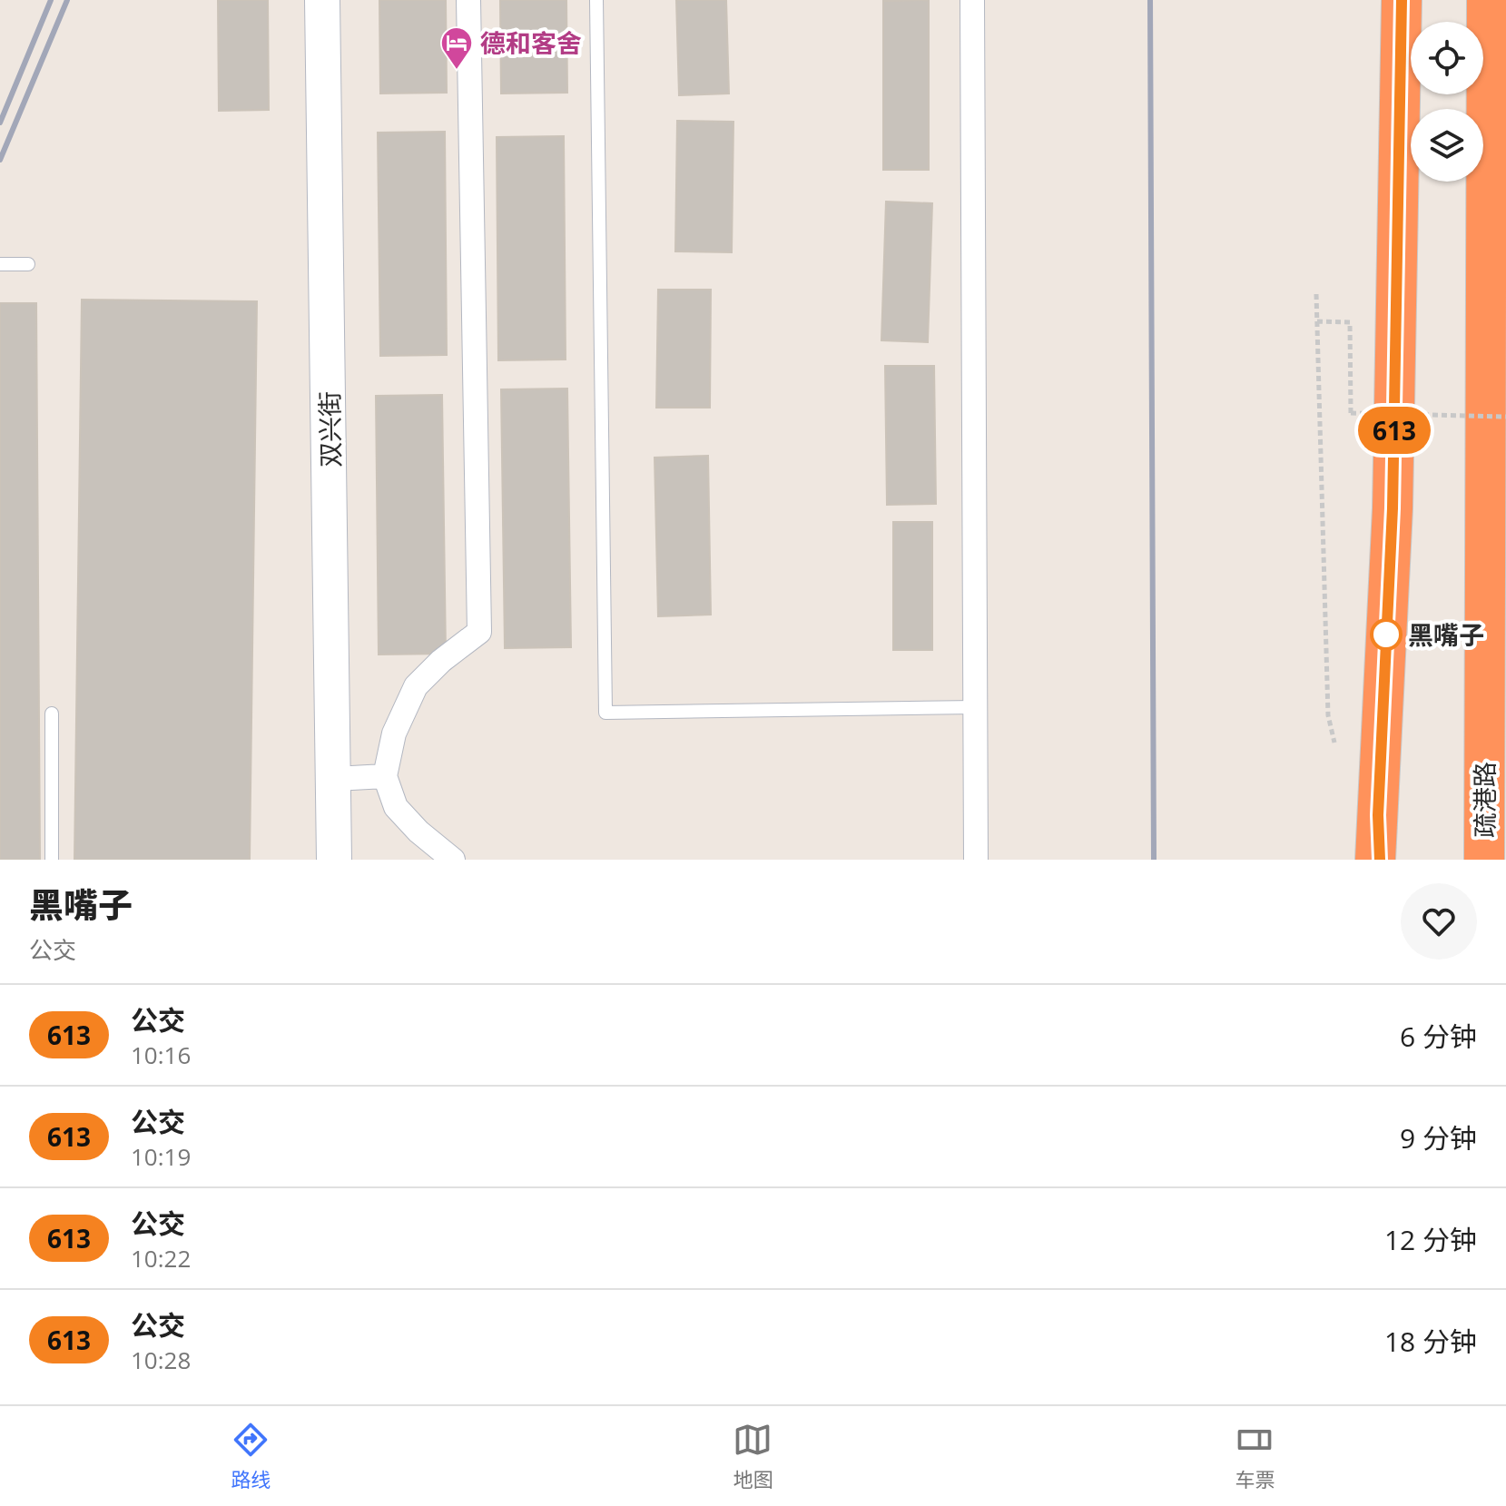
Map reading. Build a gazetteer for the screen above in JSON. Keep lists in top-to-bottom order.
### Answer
{
  "streets": {
    "highway": ["疏港路"],
    "street": ["双兴街"]
  },
  "places": {
    "hotel": ["德和客舍"],
    "other": ["黑嘴子"]
  },
  "lines": ["bus line 613"],
  "page": {
    "on_map": "613",
    "heading": ["黑嘴子", "公交"],
    "list": [
      {
        "mark": "613",
        "name": "公交",
        "note": "10:16",
        "value": "6 分钟"
      },
      {
        "mark": "613",
        "name": "公交",
        "note": "10:19",
        "value": "9 分钟"
      },
      {
        "mark": "613",
        "name": "公交",
        "note": "10:22",
        "value": "12 分钟"
      },
      {
        "mark": "613",
        "name": "公交",
        "note": "10:28",
        "value": "18 分钟"
      }
    ],
    "tabs": ["路线", "地图", "车票"]
  }
}
